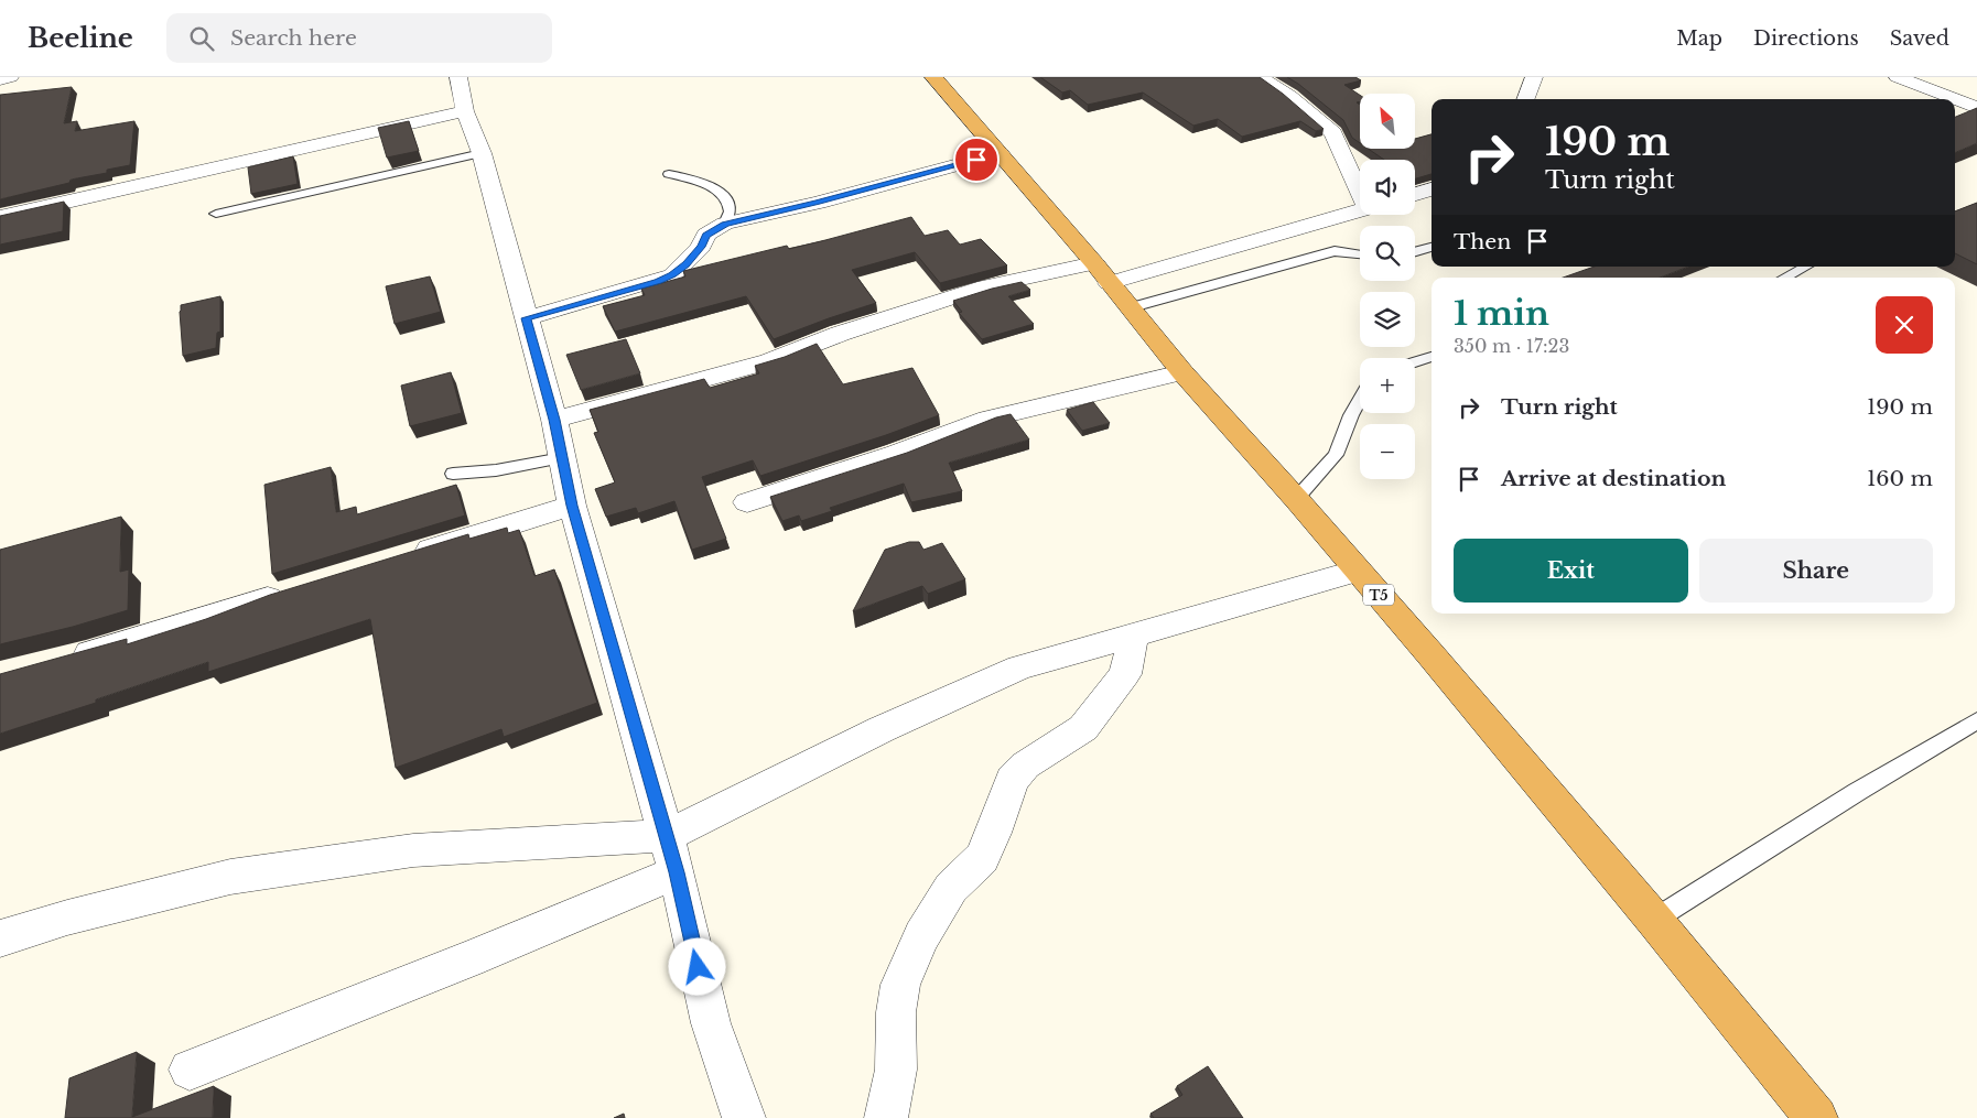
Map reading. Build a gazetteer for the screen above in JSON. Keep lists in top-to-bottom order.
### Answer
{
  "streets": {
    "highway": ["T5"]
  },
  "north": "top left",
  "page": {
    "header": "Beeline",
    "search": "Search here",
    "nav": ["Map", "Directions", "Saved"],
    "map_buttons": ["+", "−"],
    "turn": ["190 m", "Turn right"],
    "then": "Then",
    "heading": ["1 min", "350 m · 17:23"],
    "list": [
      {
        "name": "Turn right",
        "value": "190 m"
      },
      {
        "name": "Arrive at destination",
        "value": "160 m"
      }
    ],
    "buttons": ["Exit", "Share"]
  }
}
